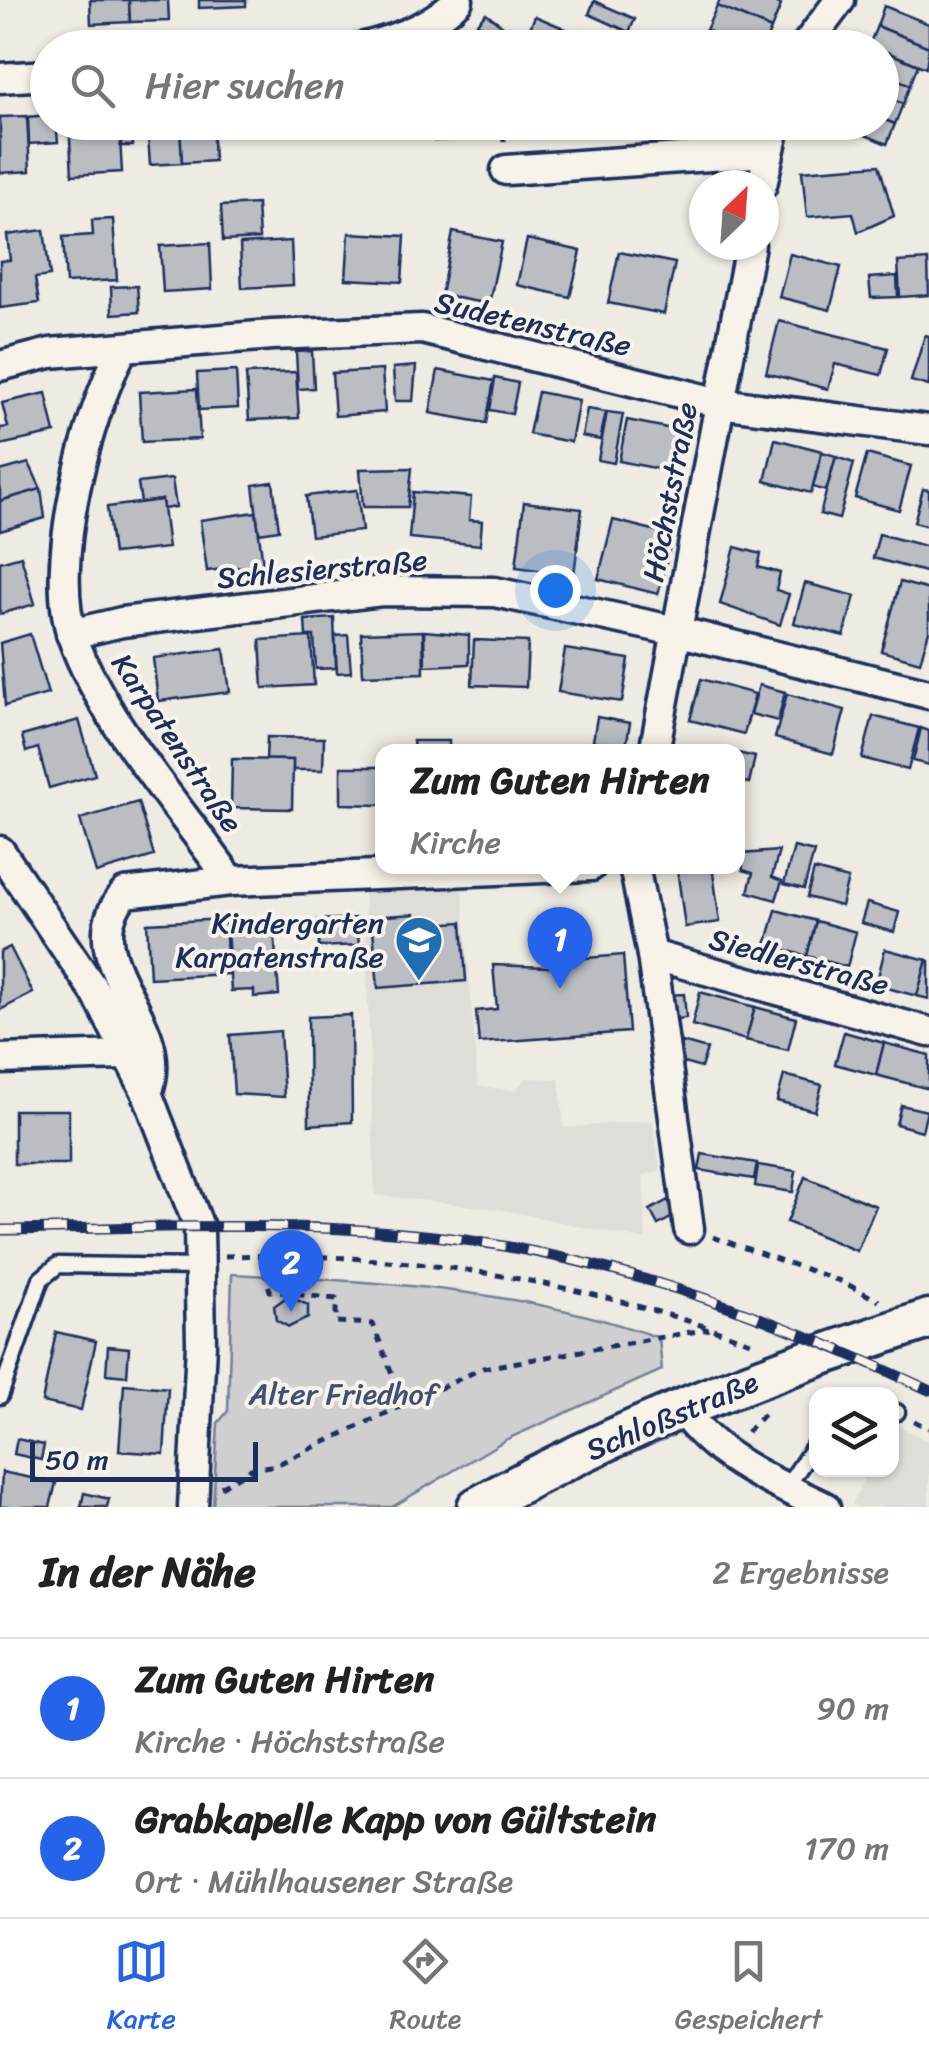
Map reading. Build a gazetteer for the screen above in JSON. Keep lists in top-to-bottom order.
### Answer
{
  "streets": {
    "street": [
      "Sudetenstraße",
      "Höchststraße",
      "Schlesierstraße",
      "Karpatenstraße",
      "Siedlerstraße",
      "Schloßstraße"
    ]
  },
  "crossings": [
    ["Sudetenstraße", "Höchststraße"],
    ["Sudetenstraße", "Karpatenstraße"],
    ["Höchststraße", "Schlesierstraße"],
    ["Schlesierstraße", "Karpatenstraße"]
  ],
  "parks": ["Alter Friedhof"],
  "places": {
    "school or university": ["Kindergarten Karpatenstraße"]
  },
  "scale_bar": "50 m",
  "north": "top right",
  "page": {
    "search": "Hier suchen",
    "popup": ["Zum Guten Hirten", "Kirche"],
    "pins": ["1", "2"],
    "scale": "50 m",
    "heading": ["In der Nähe", "2 Ergebnisse"],
    "list": [
      {
        "mark": "1",
        "name": "Zum Guten Hirten",
        "note": "Kirche · Höchststraße",
        "value": "90 m"
      },
      {
        "mark": "2",
        "name": "Grabkapelle Kapp von Gültstein",
        "note": "Ort · Mühlhausener Straße",
        "value": "170 m"
      }
    ],
    "nav": ["Karte", "Route", "Gespeichert"]
  }
}
